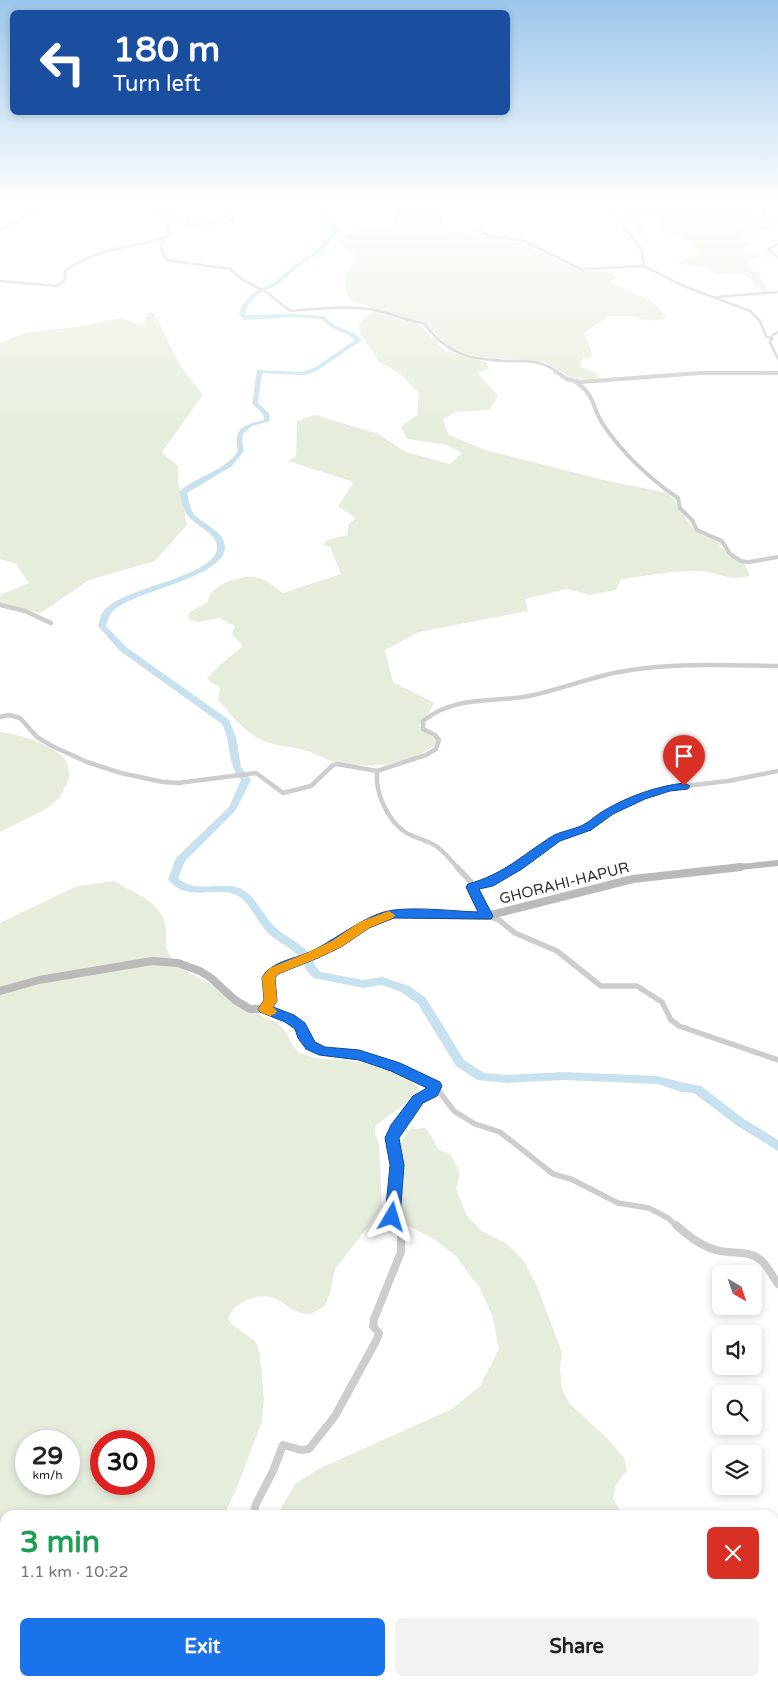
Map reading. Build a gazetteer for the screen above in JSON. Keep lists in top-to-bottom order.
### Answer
{
  "streets": {
    "street": ["GHORAHI-HAPUR"]
  },
  "north": "bottom right",
  "page": {
    "turn": ["180 m", "Turn left"],
    "speed": "29 km/h",
    "limit": "30",
    "heading": ["3 min", "1.1 km · 10:22"],
    "buttons": ["Exit", "Share"]
  }
}
